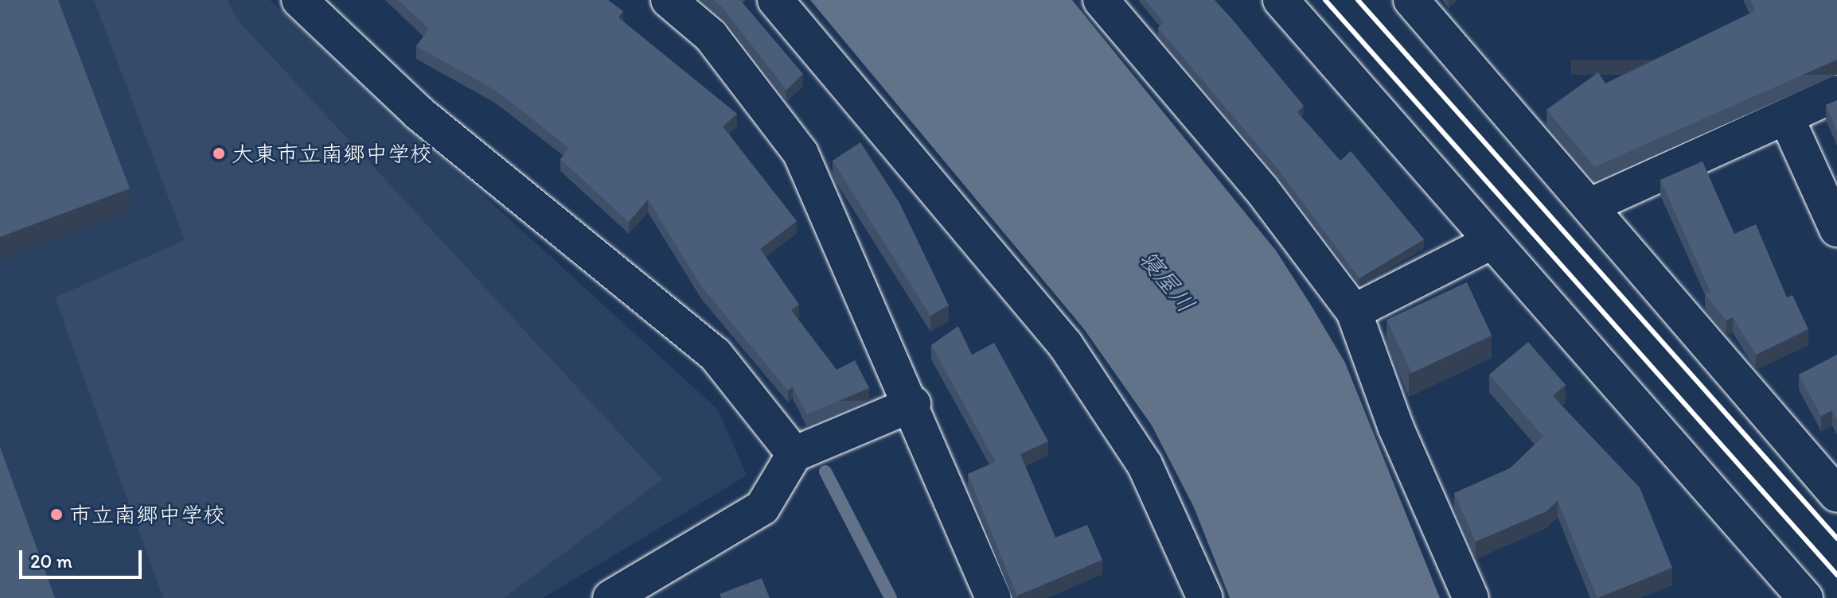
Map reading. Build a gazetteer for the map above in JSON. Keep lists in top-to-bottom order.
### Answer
{
  "water": ["寝屋川"],
  "places": ["大東市立南郷中学校", "市立南郷中学校"],
  "scale_bar": "20 m"
}
